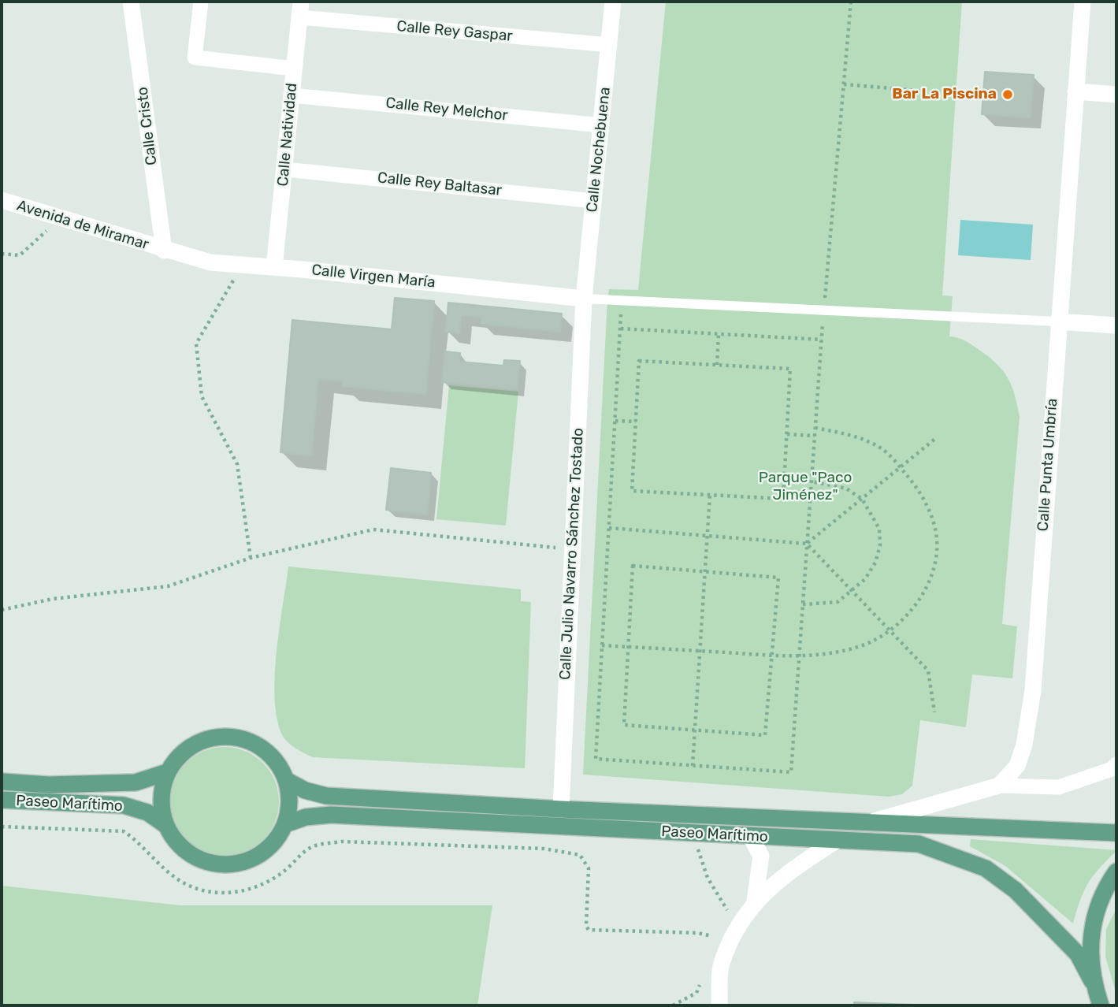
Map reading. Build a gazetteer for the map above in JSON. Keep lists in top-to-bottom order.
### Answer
{
  "streets": {
    "main road": ["Paseo Marítimo"],
    "street": [
      "Calle Rey Gaspar",
      "Calle Rey Melchor",
      "Calle Cristo",
      "Calle Natividad",
      "Calle Nochebuena",
      "Calle Rey Baltasar",
      "Avenida de Miramar",
      "Calle Virgen María",
      "Calle Punta Umbría",
      "Calle Julio Navarro Sánchez Tostado"
    ]
  },
  "crossings": [
    ["Calle Rey Gaspar", "Calle Natividad"],
    ["Calle Rey Gaspar", "Calle Nochebuena"],
    ["Calle Rey Melchor", "Calle Natividad"],
    ["Calle Rey Melchor", "Calle Nochebuena"],
    ["Calle Cristo", "Avenida de Miramar"],
    ["Calle Cristo", "Calle Virgen María"],
    ["Calle Natividad", "Calle Rey Baltasar"],
    ["Calle Natividad", "Calle Virgen María"],
    ["Calle Nochebuena", "Calle Rey Baltasar"],
    ["Calle Nochebuena", "Calle Virgen María"],
    ["Calle Nochebuena", "Calle Julio Navarro Sánchez Tostado"],
    ["Avenida de Miramar", "Calle Virgen María"],
    ["Calle Virgen María", "Calle Julio Navarro Sánchez Tostado"],
    ["Calle Julio Navarro Sánchez Tostado", "Paseo Marítimo"]
  ],
  "parks": ["Parque \"Paco Jiménez\""],
  "places": ["Bar La Piscina"]
}
